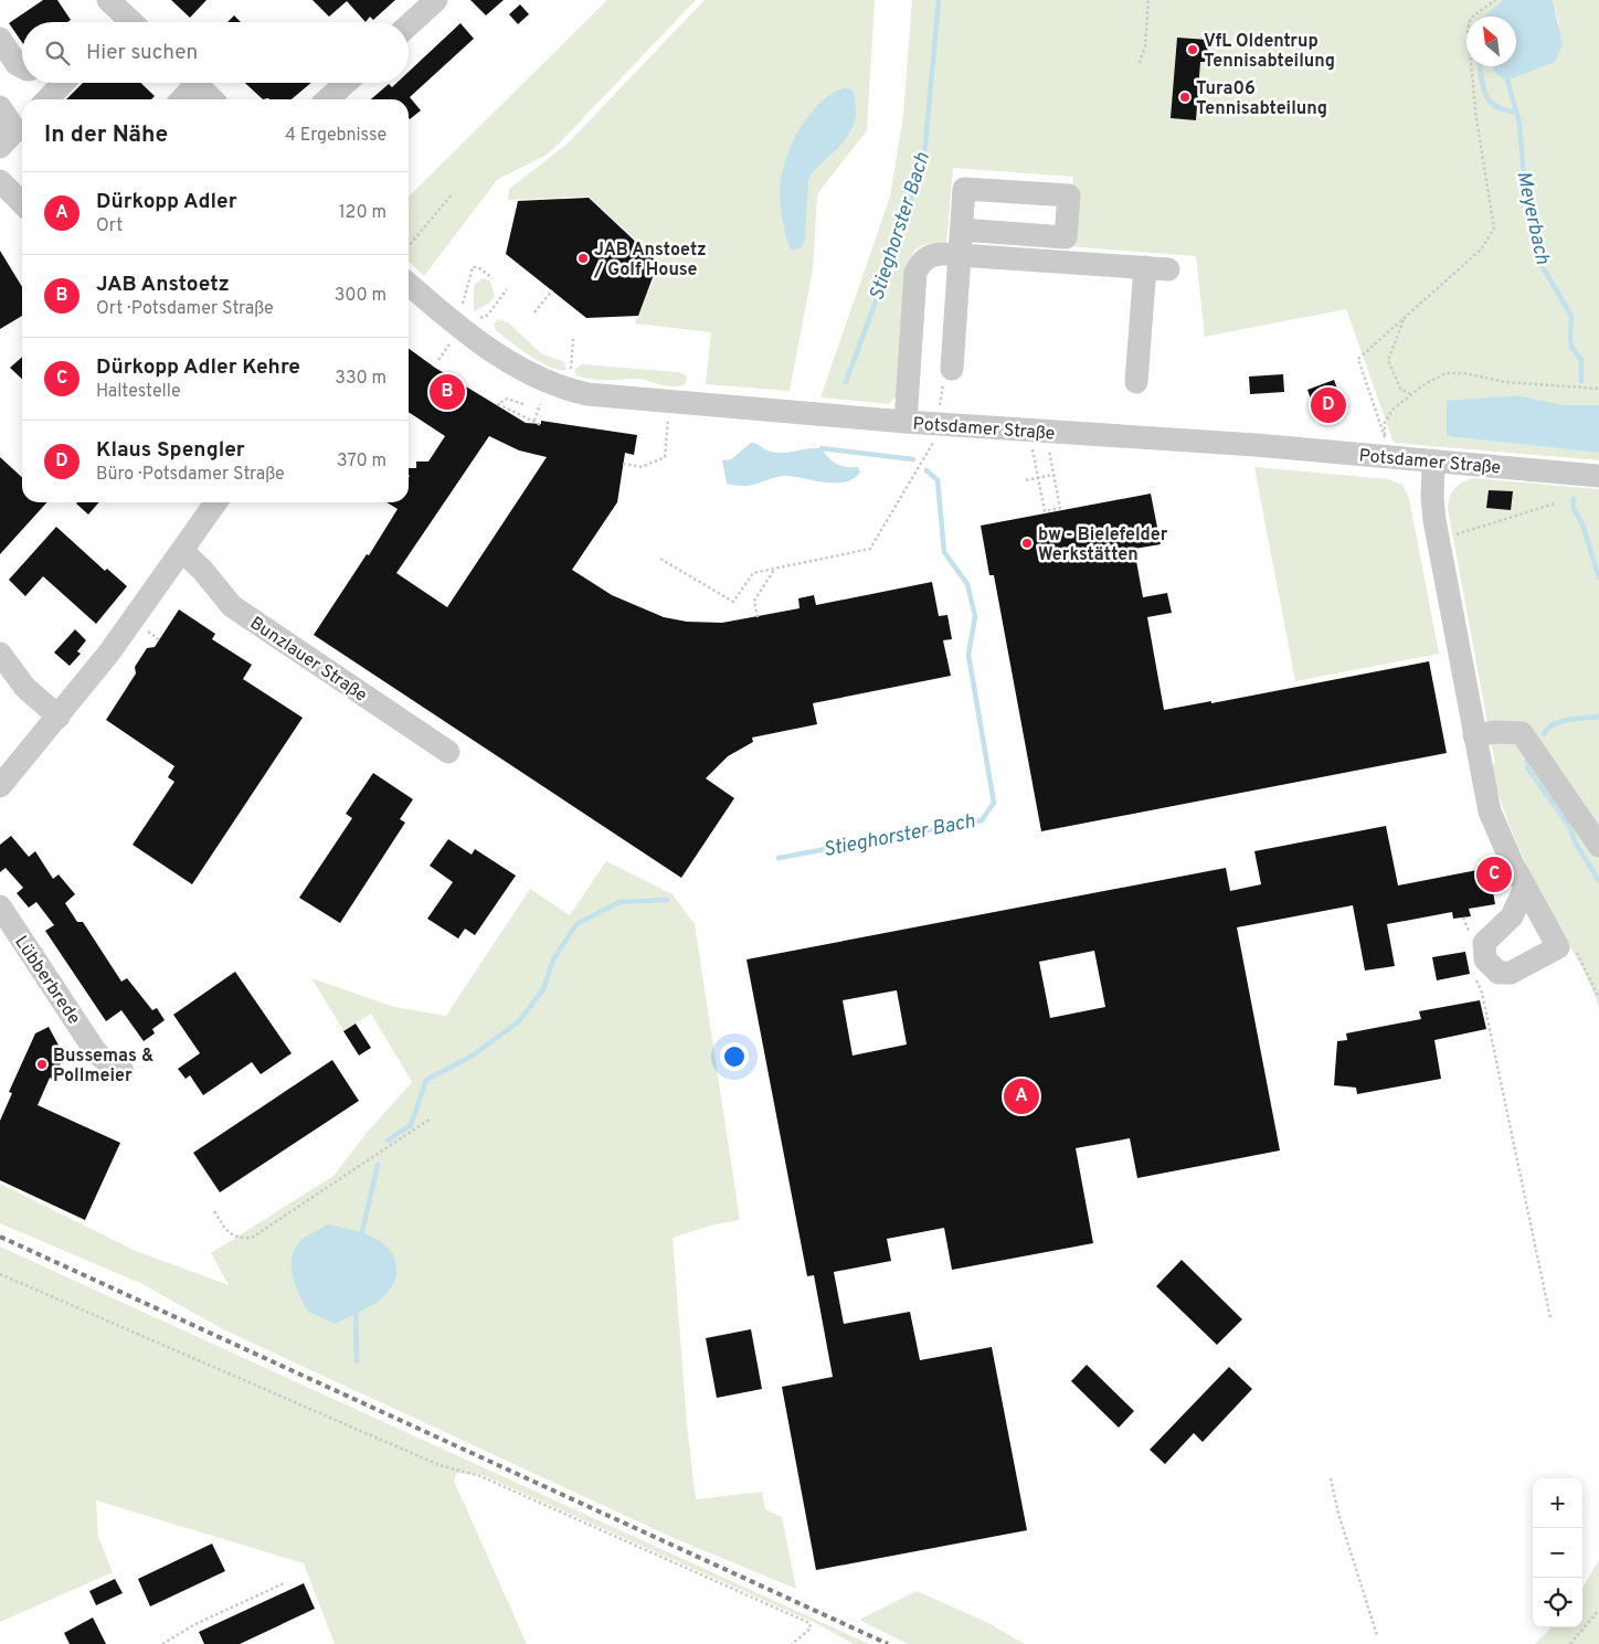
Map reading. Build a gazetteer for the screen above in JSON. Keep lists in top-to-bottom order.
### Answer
{
  "streets": {
    "street": ["Potsdamer Straße", "Bunzlauer Straße", "Lübberbrede"]
  },
  "water": ["Meyerbach", "Stieghorster Bach"],
  "places": [
    "VfL Oldentrup Tennisabteilung",
    "Tura06 Tennisabteilung",
    "JAB Anstoetz / Golf House",
    "bw - Bielefelder Werkstätten",
    "Bussemas & Pollmeier"
  ],
  "north": "top left",
  "page": {
    "search": "Hier suchen",
    "heading": ["In der Nähe", "4 Ergebnisse"],
    "list": [
      {
        "mark": "A",
        "name": "Dürkopp Adler",
        "note": "Ort",
        "value": "120 m"
      },
      {
        "mark": "B",
        "name": "JAB Anstoetz",
        "note": "Ort · Potsdamer Straße",
        "value": "300 m"
      },
      {
        "mark": "C",
        "name": "Dürkopp Adler Kehre",
        "note": "Haltestelle",
        "value": "330 m"
      },
      {
        "mark": "D",
        "name": "Klaus Spengler",
        "note": "Büro · Potsdamer Straße",
        "value": "370 m"
      }
    ],
    "pins": [
      "B",
      "D",
      "C",
      "A"
    ],
    "map_buttons": ["+", "−"]
  }
}
